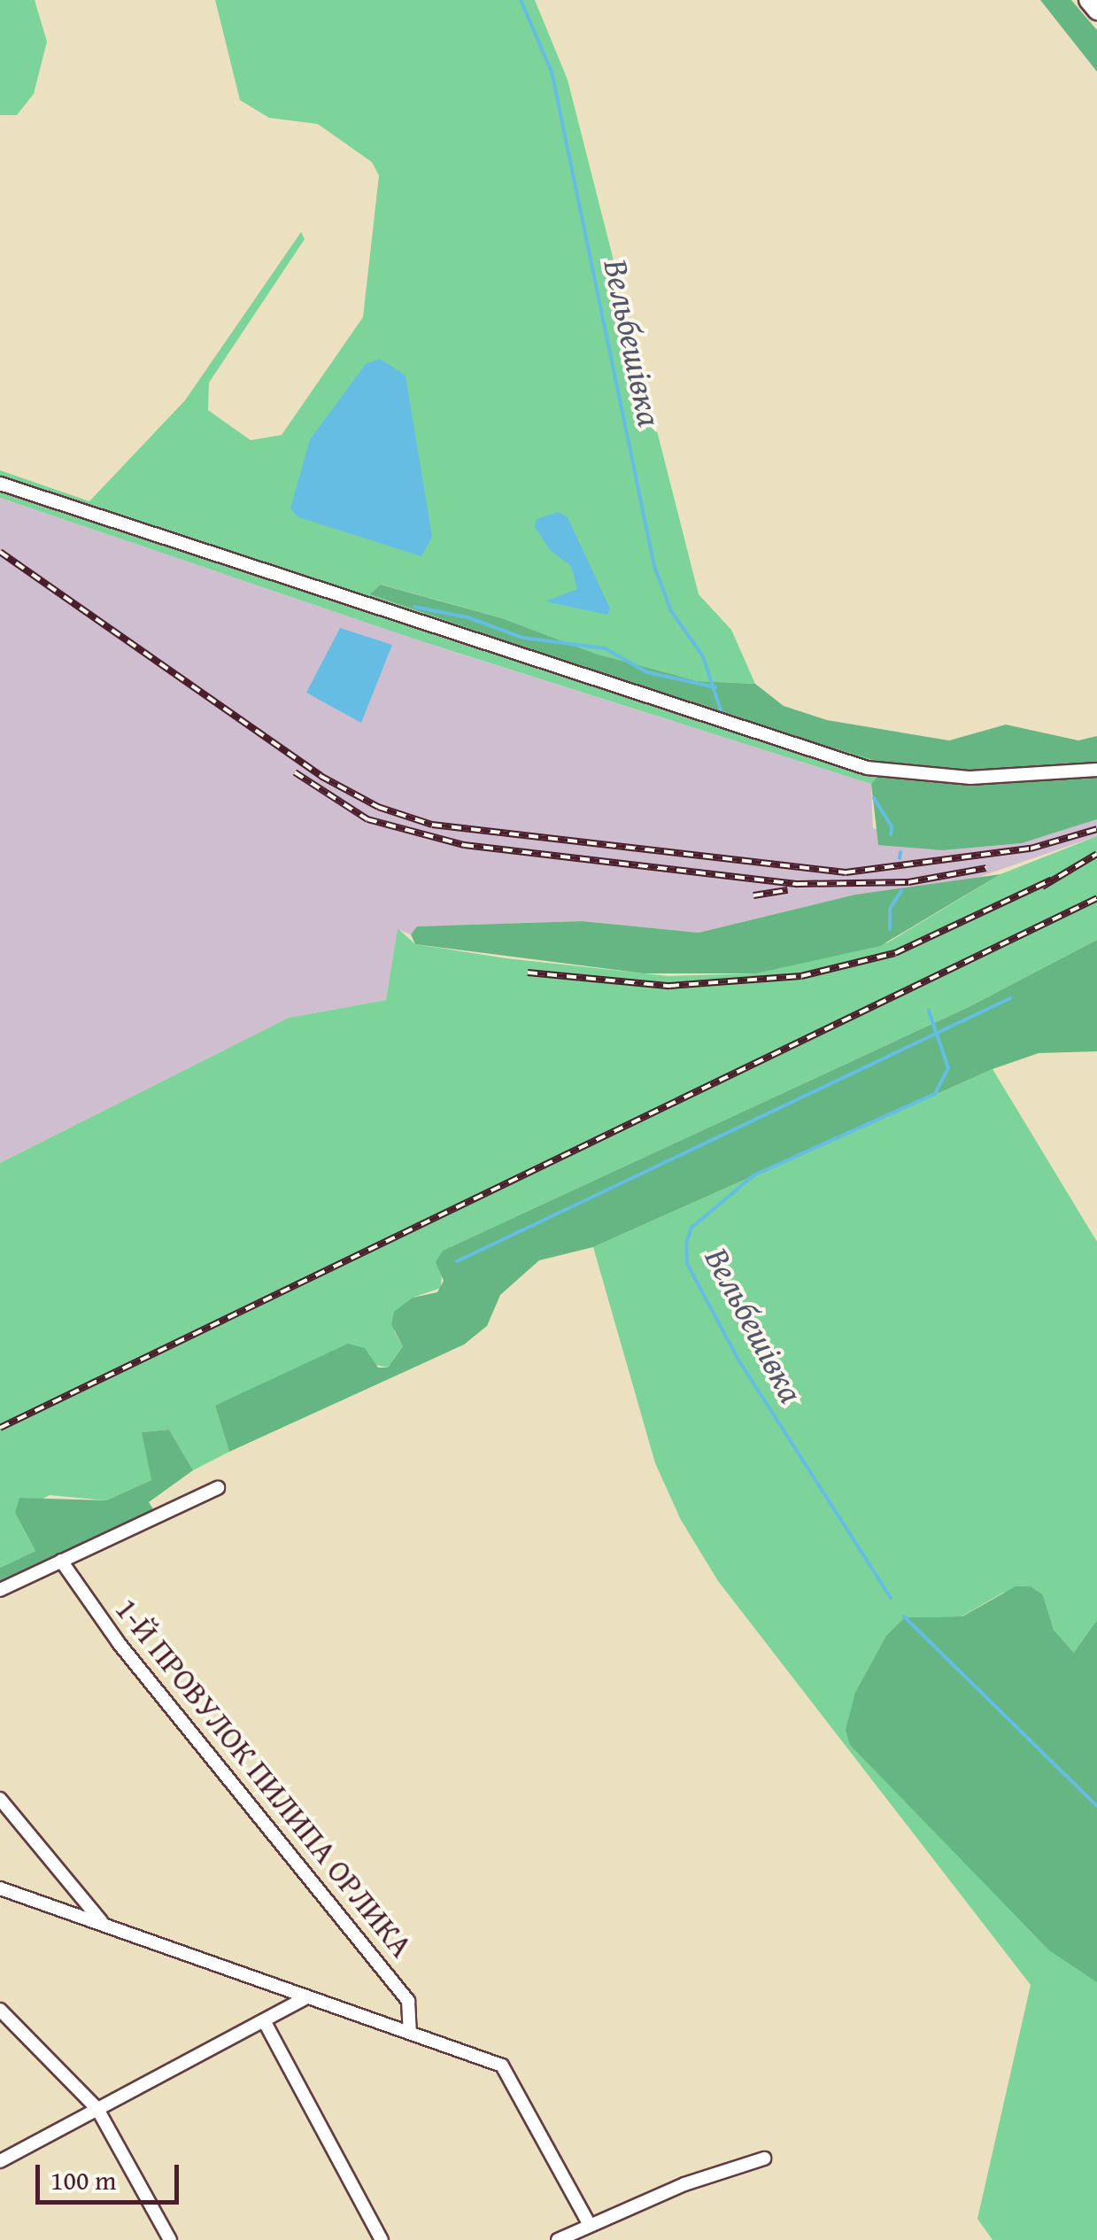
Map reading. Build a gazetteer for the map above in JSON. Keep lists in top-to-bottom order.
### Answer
{
  "streets": {
    "street": ["1-Й ПРОВУЛОК ПИЛИПА ОРЛИКА"]
  },
  "water": ["Вельбешівка"],
  "scale_bar": "100 m"
}
